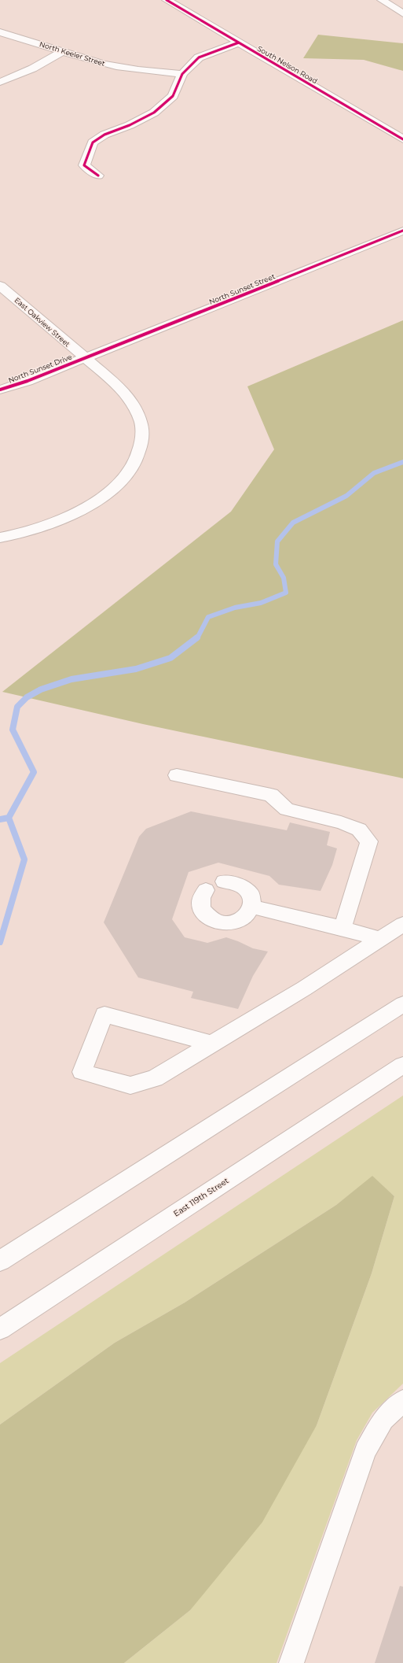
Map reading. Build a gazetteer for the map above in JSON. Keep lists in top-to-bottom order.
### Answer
{
  "streets": {
    "street": [
      "North Keeler Street",
      "South Nelson Road",
      "North Sunset Street",
      "East Oakview Street",
      "North Sunset Drive",
      "East 119th Street"
    ]
  },
  "crossings": [
    ["North Sunset Street", "East Oakview Street"],
    ["North Sunset Street", "North Sunset Drive"],
    ["East Oakview Street", "North Sunset Drive"]
  ]
}
